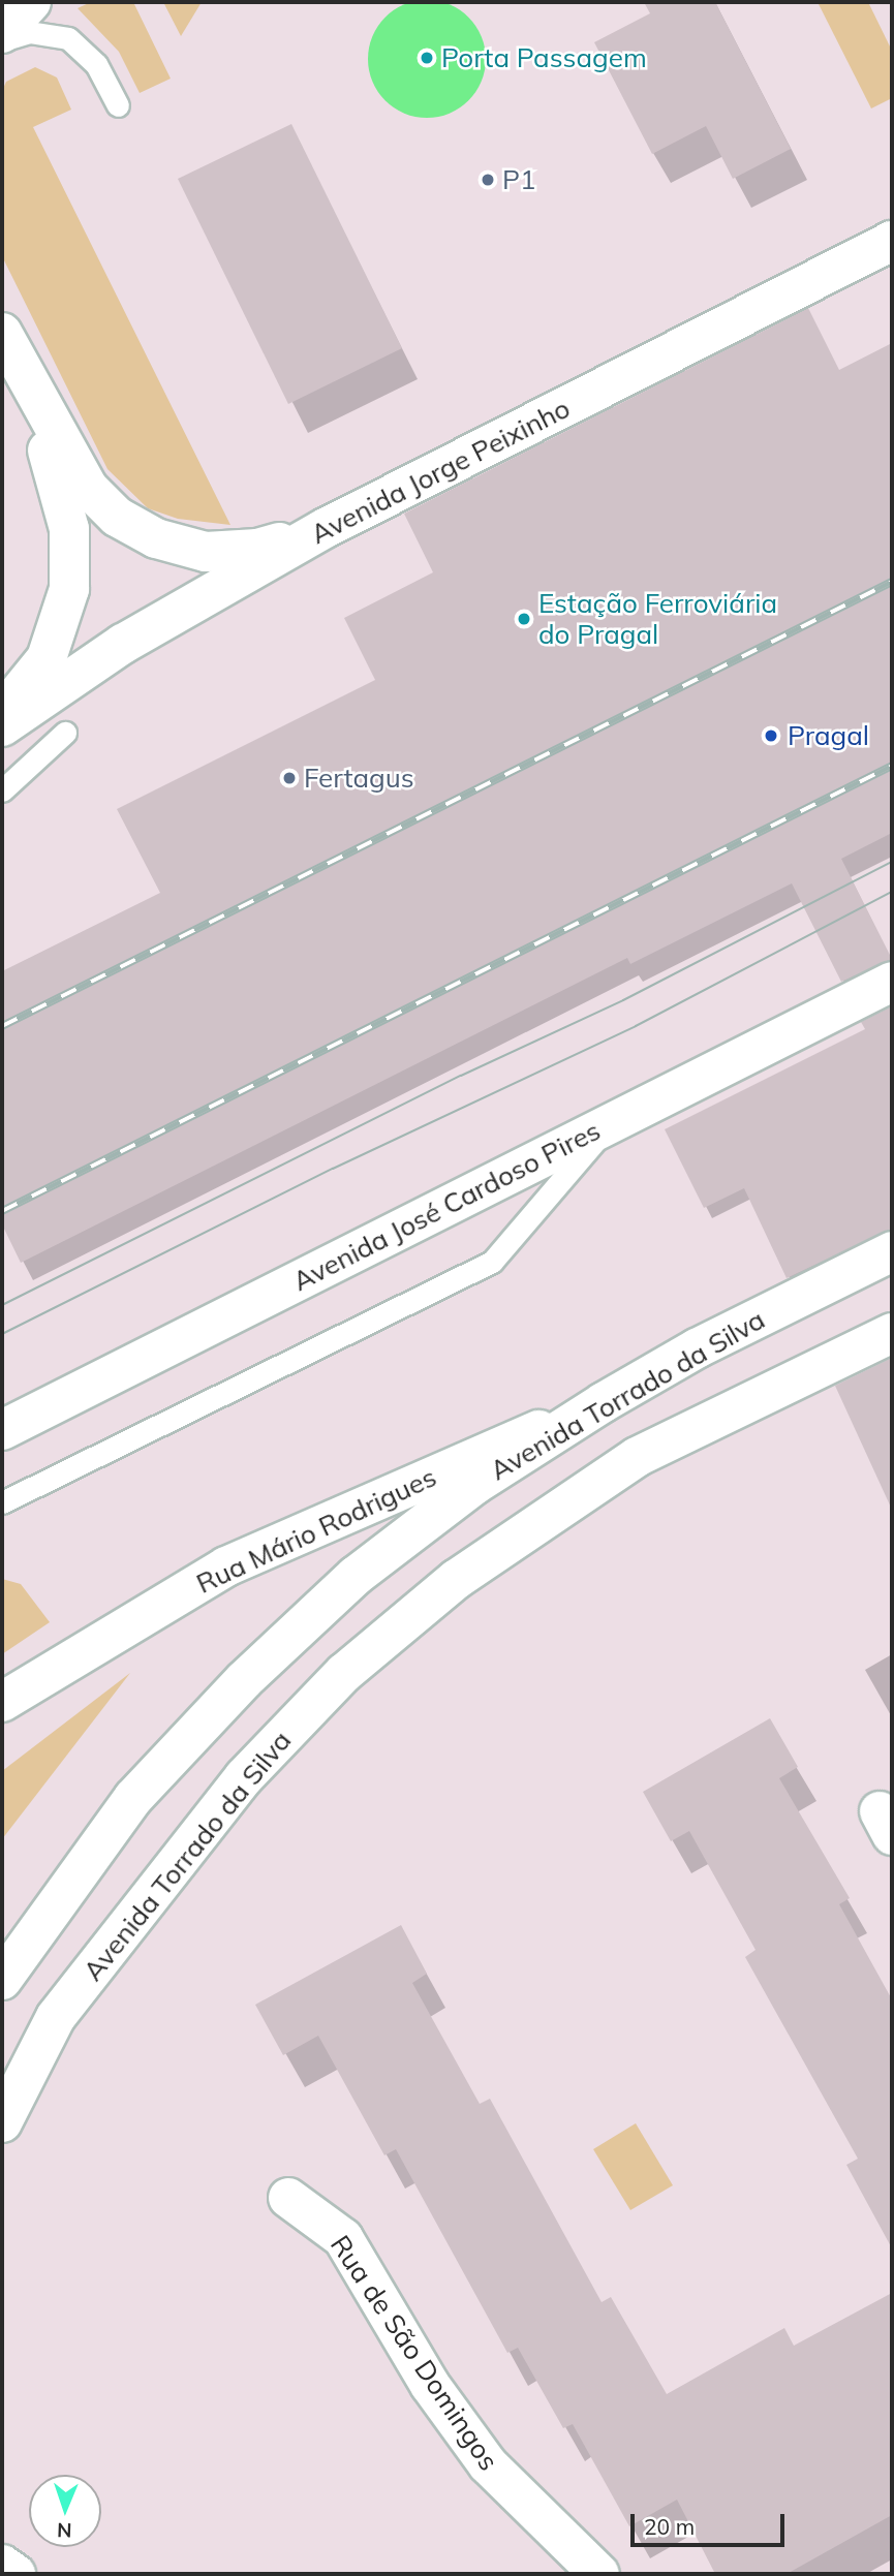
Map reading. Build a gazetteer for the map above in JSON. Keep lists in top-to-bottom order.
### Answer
{
  "streets": {
    "street": [
      "Avenida Jorge Peixinho",
      "Avenida José Cardoso Pires",
      "Avenida Torrado da Silva",
      "Rua Mário Rodrigues",
      "Rua de São Domingos"
    ]
  },
  "crossings": [
    ["Avenida Torrado da Silva", "Rua Mário Rodrigues"]
  ],
  "places": [
    "Porta Passagem",
    "P1",
    "Estação Ferroviária do Pragal",
    "Pragal",
    "Fertagus"
  ],
  "scale_bar": "20 m",
  "north": "bottom"
}
